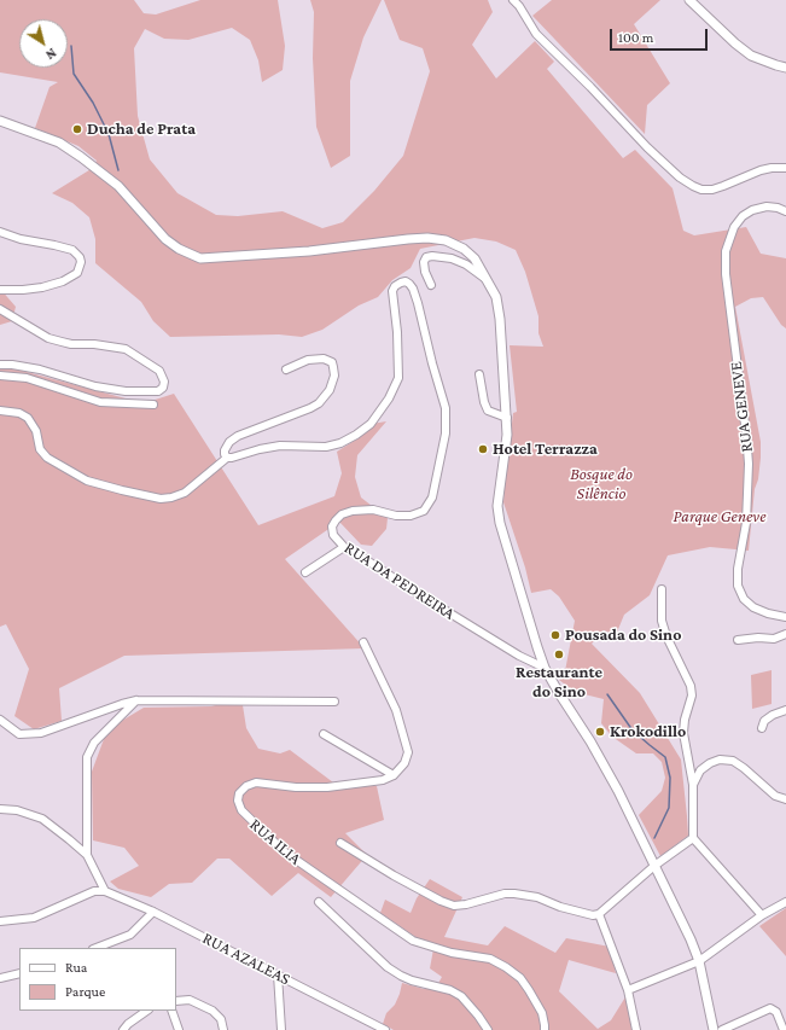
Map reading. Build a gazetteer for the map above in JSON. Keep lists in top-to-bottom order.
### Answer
{
  "streets": {
    "street": [
      "RUA GENEVE",
      "RUA DA PEDREIRA",
      "RUA ILIA",
      "RUA AZALEAS"
    ]
  },
  "parks": ["Bosque do Silêncio", "Parque Geneve"],
  "places": [
    "Ducha de Prata",
    "Hotel Terrazza",
    "Pousada do Sino",
    "Restaurante do Sino",
    "Krokodillo"
  ],
  "legend": ["Rua", "Parque"],
  "scale_bar": "100 m",
  "north": "bottom right"
}
